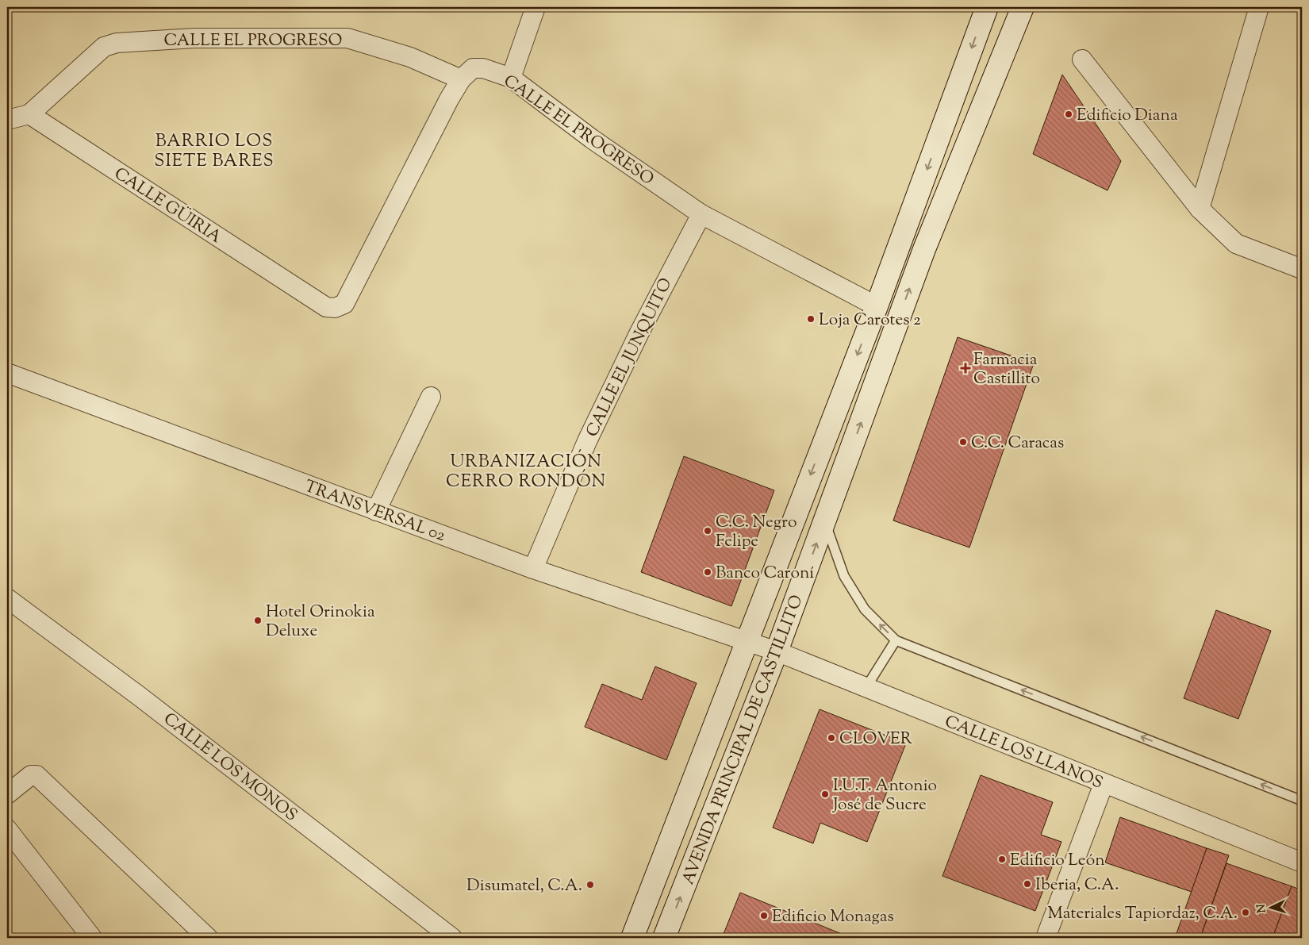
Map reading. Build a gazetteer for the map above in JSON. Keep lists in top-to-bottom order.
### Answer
{
  "streets": {
    "main road": ["AVENIDA PRINCIPAL DE CASTILLITO"],
    "street": [
      "CALLE EL PROGRESO",
      "CALLE GÜIRIA",
      "CALLE EL JUNQUITO",
      "TRANSVERSAL 02",
      "CALLE LOS LLANOS",
      "CALLE LOS MONOS"
    ]
  },
  "crossings": [
    ["CALLE EL PROGRESO", "CALLE GÜIRIA"],
    ["CALLE EL PROGRESO", "CALLE EL JUNQUITO"],
    ["CALLE EL PROGRESO", "AVENIDA PRINCIPAL DE CASTILLITO"],
    ["CALLE EL JUNQUITO", "TRANSVERSAL 02"],
    ["TRANSVERSAL 02", "AVENIDA PRINCIPAL DE CASTILLITO"],
    ["TRANSVERSAL 02", "CALLE LOS LLANOS"],
    ["AVENIDA PRINCIPAL DE CASTILLITO", "CALLE LOS LLANOS"]
  ],
  "districts": ["BARRIO LOS SIETE BARES", "URBANIZACIÓN CERRO RONDÓN"],
  "places": {
    "other": [
      "Edificio Diana",
      "Loja Carotes 2",
      "C.C. Caracas",
      "C.C. Negro Felipe",
      "Banco Caroní",
      "Hotel Orinokia Deluxe",
      "CLOVER",
      "I.U.T. Antonio José de Sucre",
      "Edificio León",
      "Iberia, C.A.",
      "Disumatel, C.A.",
      "Materiales Tapiordaz, C.A.",
      "Edificio Monagas"
    ],
    "health": ["Farmacia Castillito"]
  },
  "north": "left"
}
